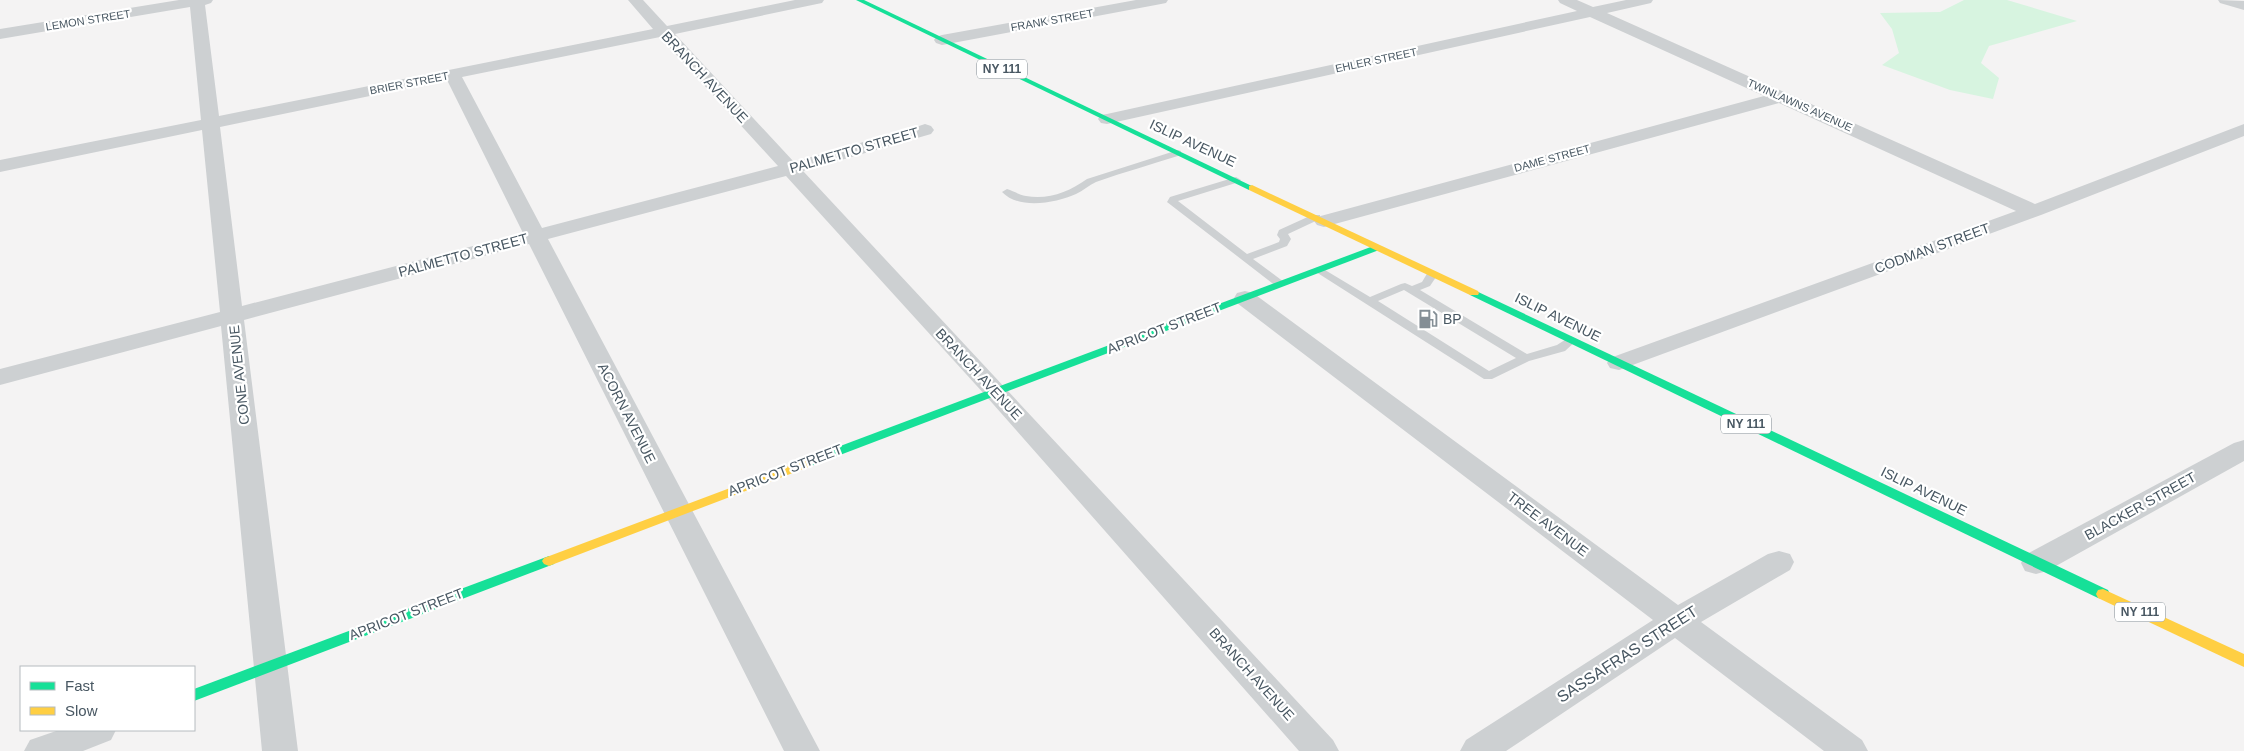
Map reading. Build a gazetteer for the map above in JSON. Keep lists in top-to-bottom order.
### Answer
{
  "streets": {
    "main road": ["NY 111", "ISLIP AVENUE", "APRICOT STREET"],
    "street": [
      "LEMON STREET",
      "FRANK STREET",
      "EHLER STREET",
      "BRANCH AVENUE",
      "BRIER STREET",
      "TWINLAWNS AVENUE",
      "PALMETTO STREET",
      "DAME STREET",
      "CODMAN STREET",
      "CONE AVENUE",
      "ACORN AVENUE",
      "BLACKER STREET",
      "TREE AVENUE",
      "SASSAFRAS STREET"
    ]
  },
  "crossings": [
    ["LEMON STREET", "CONE AVENUE"],
    ["FRANK STREET", "ISLIP AVENUE"],
    ["EHLER STREET", "TWINLAWNS AVENUE"],
    ["EHLER STREET", "ISLIP AVENUE"],
    ["BRANCH AVENUE", "BRIER STREET"],
    ["BRANCH AVENUE", "PALMETTO STREET"],
    ["BRANCH AVENUE", "APRICOT STREET"],
    ["BRIER STREET", "CONE AVENUE"],
    ["BRIER STREET", "ACORN AVENUE"],
    ["TWINLAWNS AVENUE", "DAME STREET"],
    ["TWINLAWNS AVENUE", "CODMAN STREET"],
    ["ISLIP AVENUE", "DAME STREET"],
    ["ISLIP AVENUE", "CODMAN STREET"],
    ["ISLIP AVENUE", "APRICOT STREET"],
    ["ISLIP AVENUE", "BLACKER STREET"],
    ["PALMETTO STREET", "CONE AVENUE"],
    ["PALMETTO STREET", "ACORN AVENUE"],
    ["APRICOT STREET", "CONE AVENUE"],
    ["APRICOT STREET", "ACORN AVENUE"],
    ["APRICOT STREET", "TREE AVENUE"],
    ["TREE AVENUE", "SASSAFRAS STREET"]
  ],
  "places": {
    "fuel station": ["BP"]
  },
  "legend": ["Fast", "Slow"]
}
